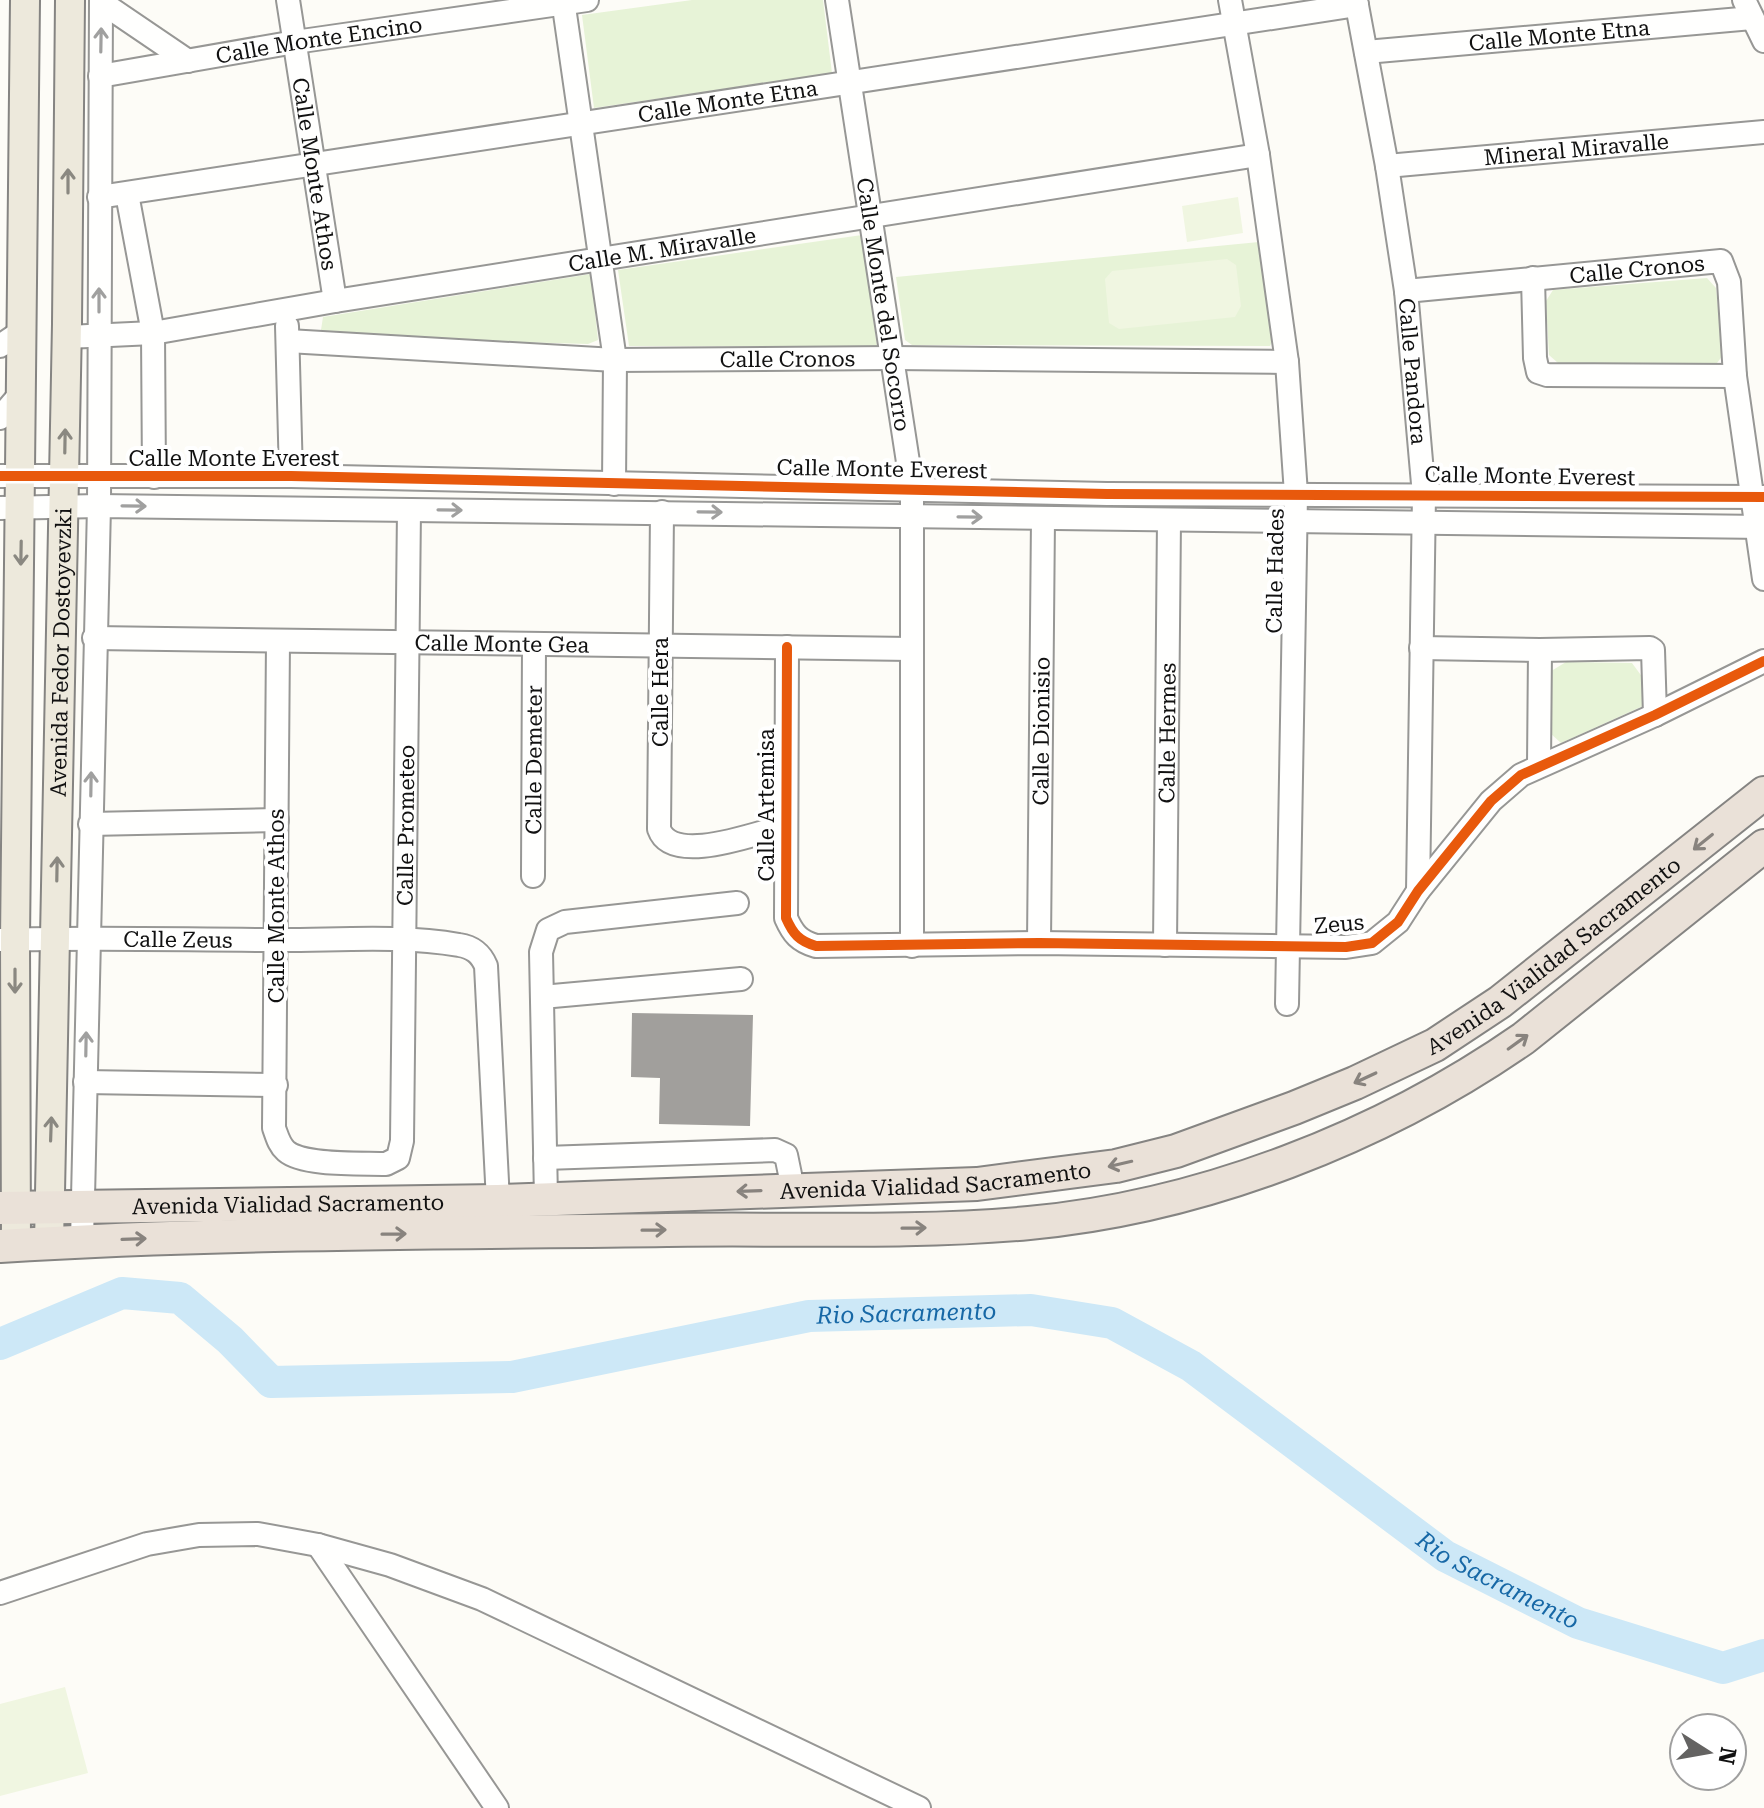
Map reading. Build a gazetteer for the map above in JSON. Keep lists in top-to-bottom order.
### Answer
{
  "streets": {
    "highway": ["Avenida Vialidad Sacramento"],
    "main road": ["Avenida Fedor Dostoyevzki"],
    "street": [
      "Calle Monte Etna",
      "Calle Monte Encino",
      "Mineral Miravalle",
      "Calle Monte Athos",
      "Calle M. Miravalle",
      "Calle Cronos",
      "Calle Monte del Socorro",
      "Calle Pandora",
      "Calle Monte Everest",
      "Calle Hades",
      "Calle Monte Gea",
      "Calle Hera",
      "Calle Dionisio",
      "Calle Hermes",
      "Calle Demeter",
      "Calle Artemisa",
      "Calle Prometeo",
      "Zeus",
      "Calle Zeus"
    ]
  },
  "crossings": [
    ["Calle Monte Etna", "Calle Monte Athos"],
    ["Calle Monte Etna", "Calle Monte del Socorro"],
    ["Calle Monte Etna", "Calle Pandora"],
    ["Calle Monte Etna", "Calle Hades"],
    ["Calle Monte Etna", "Avenida Fedor Dostoyevzki"],
    ["Calle Monte Encino", "Calle Monte Athos"],
    ["Calle Monte Encino", "Avenida Fedor Dostoyevzki"],
    ["Mineral Miravalle", "Calle Pandora"],
    ["Calle Monte Athos", "Calle M. Miravalle"],
    ["Calle Monte Athos", "Calle Monte Gea"],
    ["Calle Monte Athos", "Calle Prometeo"],
    ["Calle Monte Athos", "Calle Zeus"],
    ["Calle M. Miravalle", "Calle Monte del Socorro"],
    ["Calle M. Miravalle", "Calle Hades"],
    ["Calle M. Miravalle", "Avenida Fedor Dostoyevzki"],
    ["Calle Cronos", "Calle Monte del Socorro"],
    ["Calle Cronos", "Calle Pandora"],
    ["Calle Cronos", "Calle Monte Everest"],
    ["Calle Cronos", "Calle Hades"],
    ["Calle Monte del Socorro", "Calle Monte Everest"],
    ["Calle Monte del Socorro", "Calle Monte Gea"],
    ["Calle Monte del Socorro", "Zeus"],
    ["Calle Pandora", "Calle Monte Everest"],
    ["Calle Pandora", "Zeus"],
    ["Calle Monte Everest", "Calle Hades"],
    ["Calle Monte Everest", "Avenida Fedor Dostoyevzki"],
    ["Calle Monte Everest", "Calle Hera"],
    ["Calle Monte Everest", "Calle Dionisio"],
    ["Calle Monte Everest", "Calle Hermes"],
    ["Calle Monte Everest", "Calle Prometeo"],
    ["Calle Hades", "Zeus"],
    ["Calle Monte Gea", "Avenida Fedor Dostoyevzki"],
    ["Calle Monte Gea", "Calle Hera"],
    ["Calle Monte Gea", "Calle Demeter"],
    ["Calle Monte Gea", "Calle Artemisa"],
    ["Calle Monte Gea", "Calle Prometeo"],
    ["Avenida Fedor Dostoyevzki", "Calle Zeus"],
    ["Avenida Fedor Dostoyevzki", "Avenida Vialidad Sacramento"],
    ["Calle Hera", "Calle Artemisa"],
    ["Calle Dionisio", "Zeus"],
    ["Calle Hermes", "Zeus"],
    ["Calle Artemisa", "Zeus"],
    ["Calle Prometeo", "Calle Zeus"],
    ["Calle Zeus", "Avenida Vialidad Sacramento"]
  ],
  "water": ["Rio Sacramento"],
  "north": "right"
}
